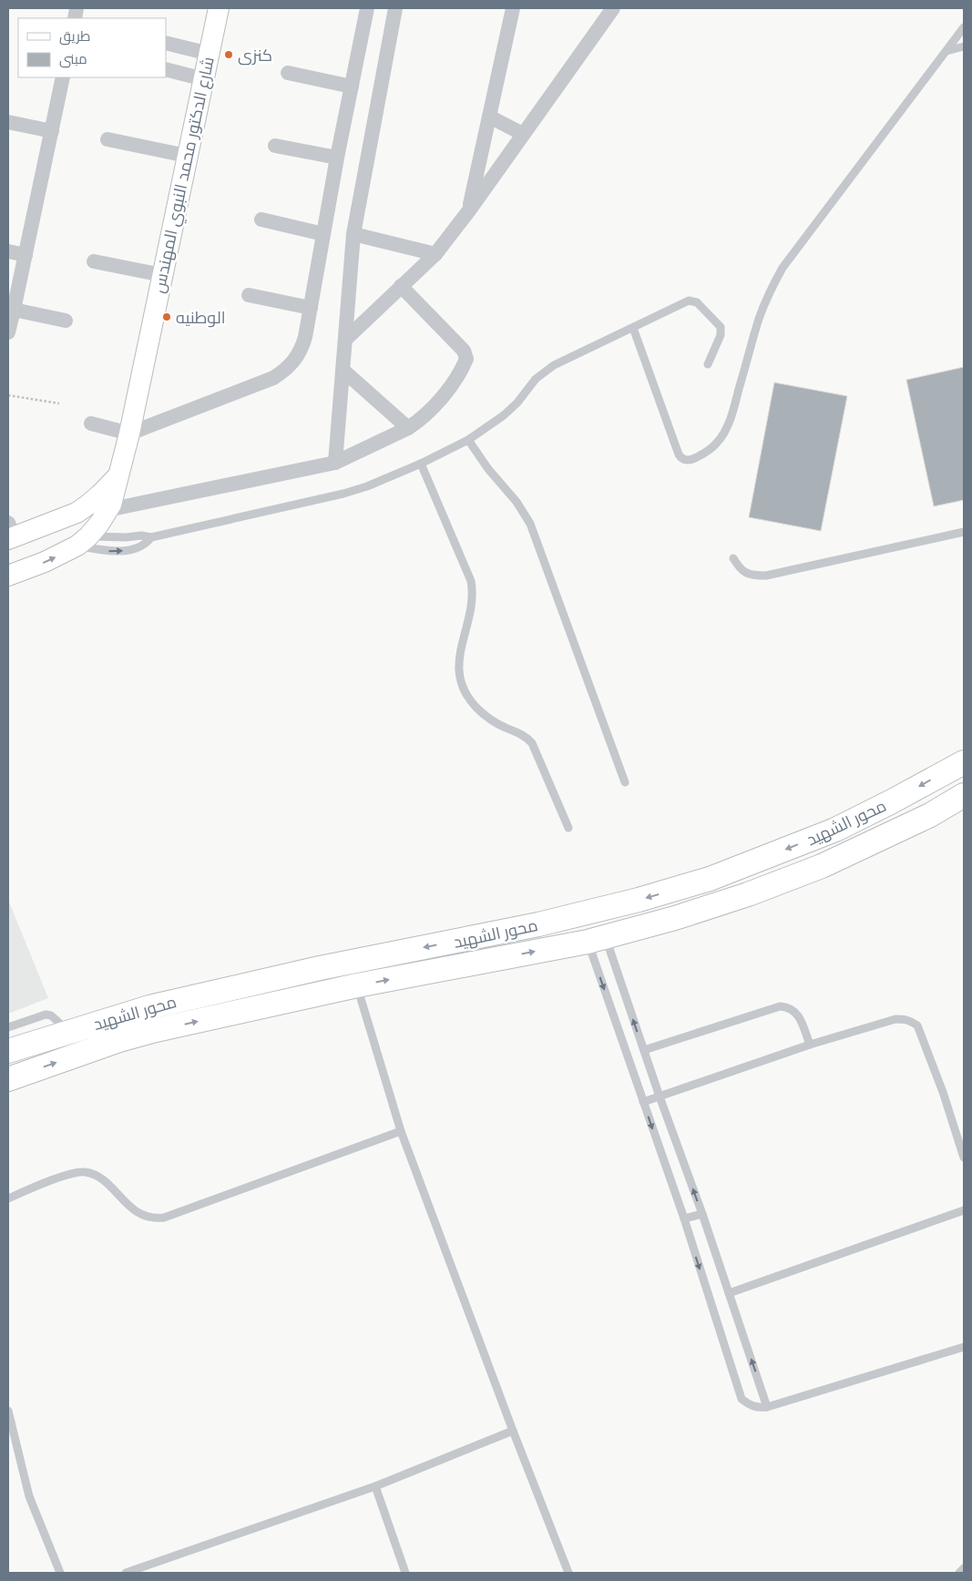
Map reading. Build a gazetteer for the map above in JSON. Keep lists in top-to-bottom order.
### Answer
{
  "streets": {
    "main road": ["شارع الدكتور محمد النبوي المهندس", "محور الشهيد"]
  },
  "places": ["كنزى", "الوطنيه"],
  "legend": ["طريق", "مبنى"]
}
